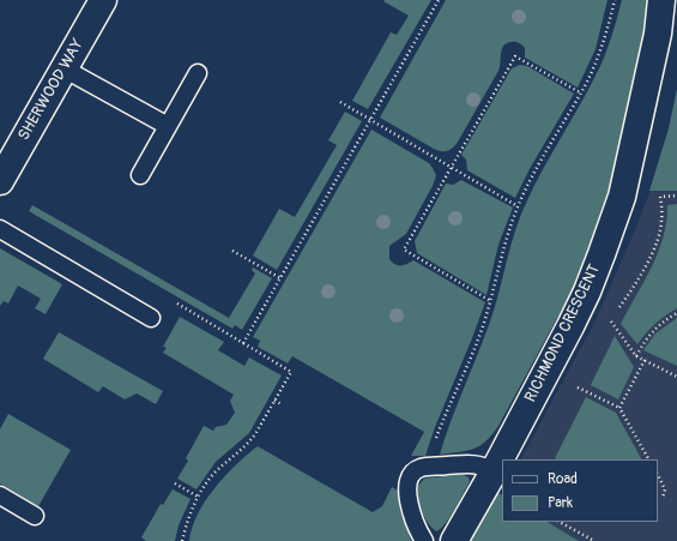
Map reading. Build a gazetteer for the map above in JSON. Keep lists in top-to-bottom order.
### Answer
{
  "streets": {
    "street": ["SHERWOOD WAY", "RICHMOND CRESCENT"]
  },
  "legend": ["Road", "Park"]
}
